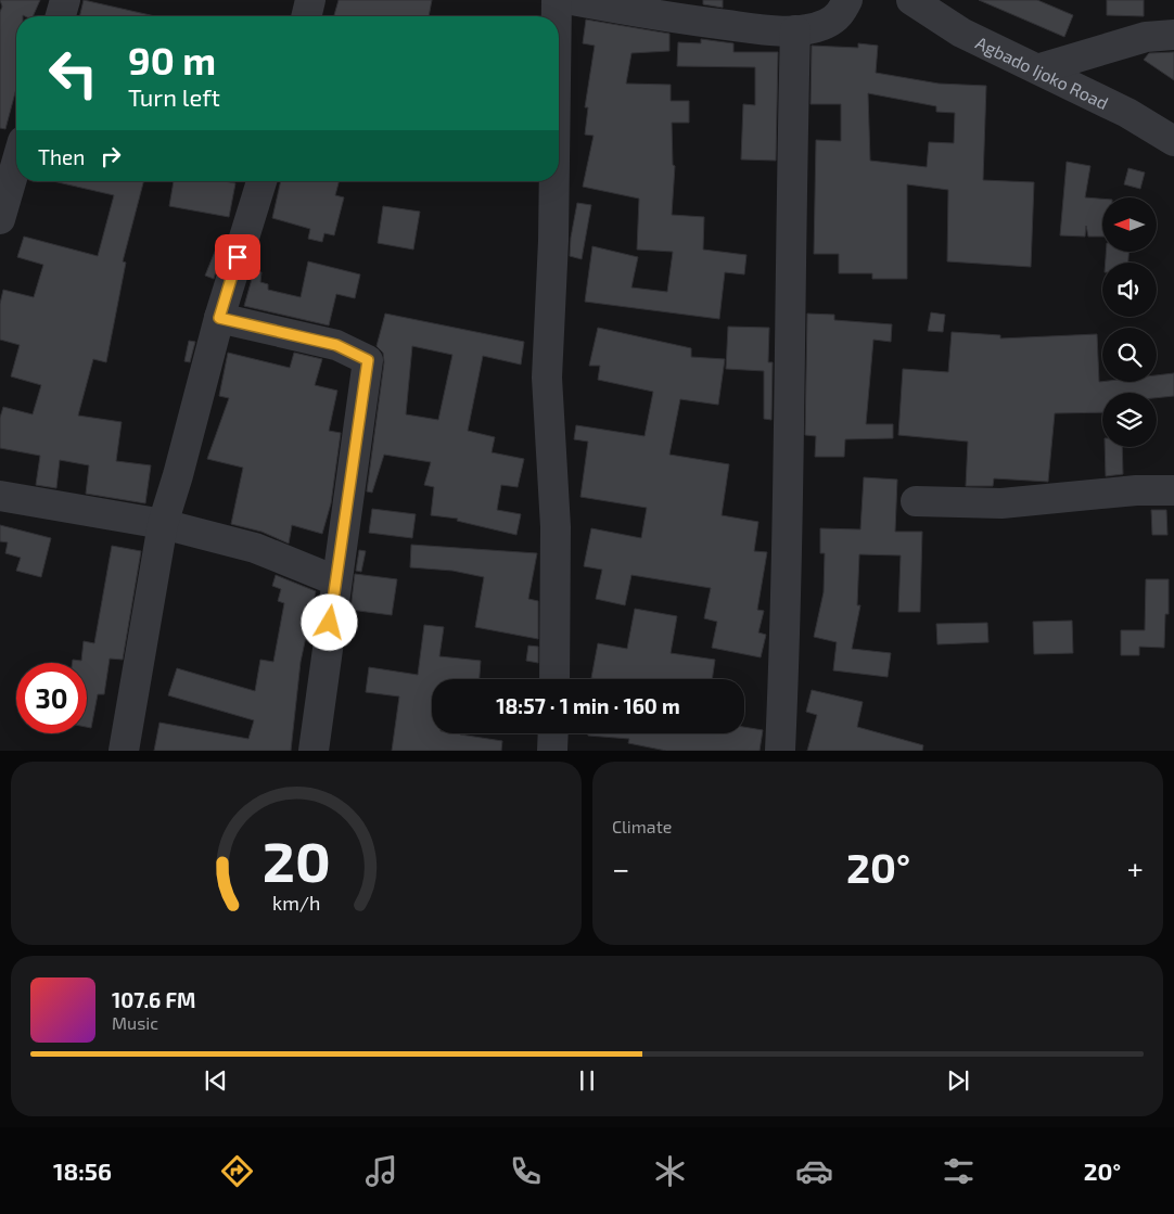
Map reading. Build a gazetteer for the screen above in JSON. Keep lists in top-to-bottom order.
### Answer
{
  "streets": {
    "street": ["Agbado Ijoko Road"]
  },
  "north": "left",
  "page": {
    "turn": ["90 m", "Turn left"],
    "then": "Then",
    "limit": "30",
    "trip": "18:57 · 1 min · 160 m",
    "tile": "Climate",
    "heat": ["−", "20°", "+"],
    "song": ["107.6 FM", "Music"],
    "tabs": ["18:56", "20°"],
    "gauge": ["20", "km/h"]
  }
}
